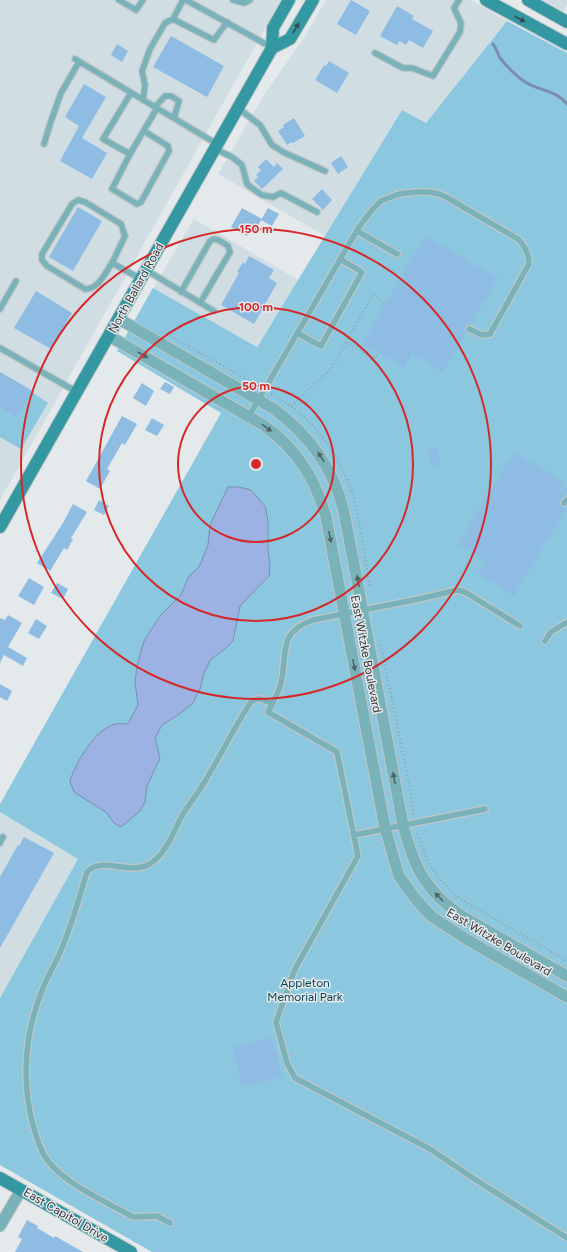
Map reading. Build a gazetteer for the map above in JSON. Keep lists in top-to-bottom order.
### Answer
{
  "streets": {
    "main road": ["North Ballard Road", "East Capitol Drive"],
    "street": ["East Witzke Boulevard"]
  },
  "crossings": [
    ["North Ballard Road", "East Witzke Boulevard"]
  ],
  "parks": ["Appleton Memorial Park"],
  "rings": ["150 m", "100 m", "50 m"]
}
